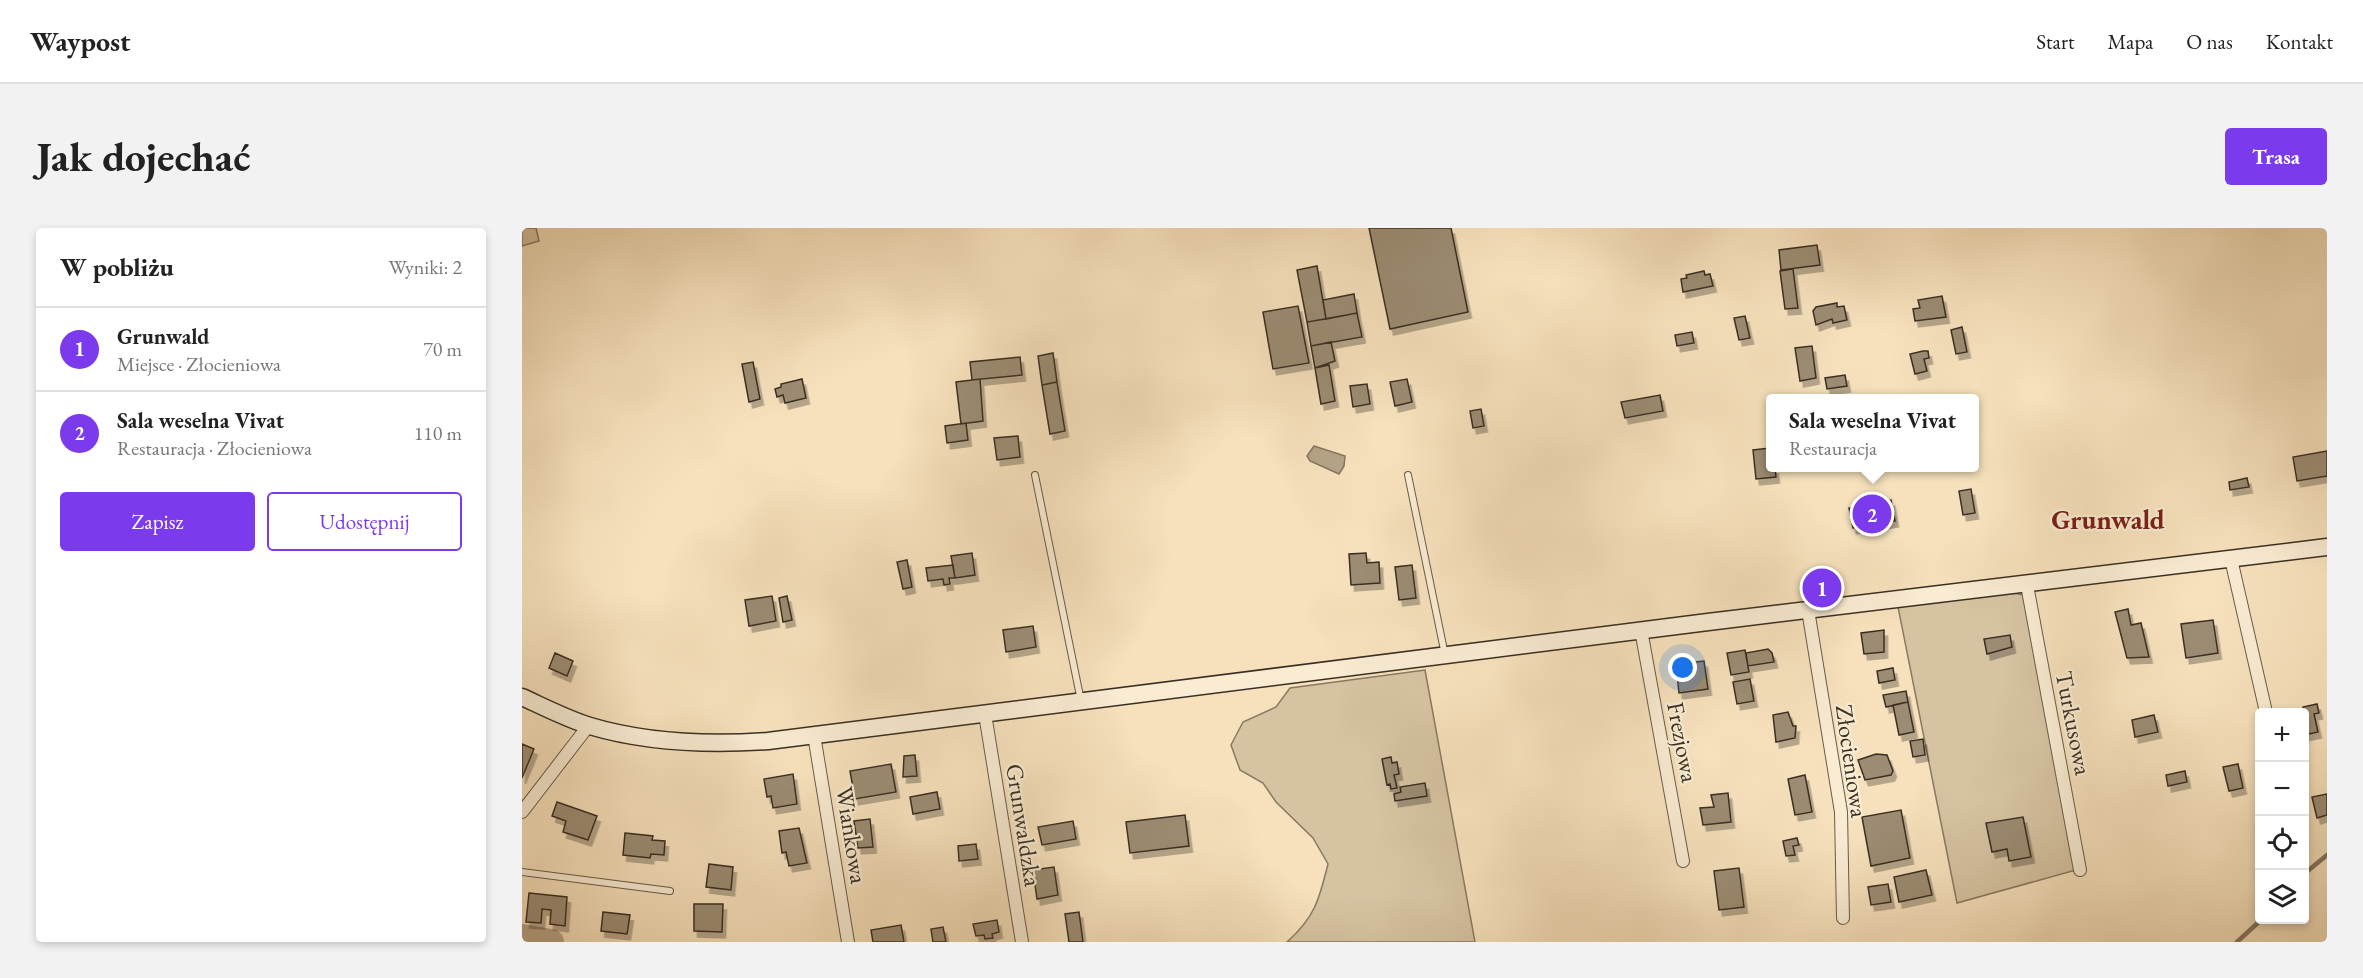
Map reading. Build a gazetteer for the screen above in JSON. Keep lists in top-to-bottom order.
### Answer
{
  "streets": {
    "street": [
      "Turkusowa",
      "Frezjowa",
      "Złocieniowa",
      "Grunwaldzka",
      "Wiankowa"
    ]
  },
  "districts": ["Grunwald"],
  "page": {
    "header": "Waypost",
    "nav": [
      "Start",
      "Mapa",
      "O nas",
      "Kontakt"
    ],
    "buttons": [
      "Trasa",
      ["Zapisz", "Udostępnij"]
    ],
    "title": "Jak dojechać",
    "heading": ["W pobliżu", "Wyniki: 2"],
    "list": [
      {
        "mark": "1",
        "name": "Grunwald",
        "note": "Miejsce · Złocieniowa",
        "value": "70 m"
      },
      {
        "mark": "2",
        "name": "Sala weselna Vivat",
        "note": "Restauracja · Złocieniowa",
        "value": "110 m"
      }
    ],
    "popup": ["Sala weselna Vivat", "Restauracja"],
    "pins": ["2", "1"],
    "map_buttons": ["+", "−"]
  }
}
